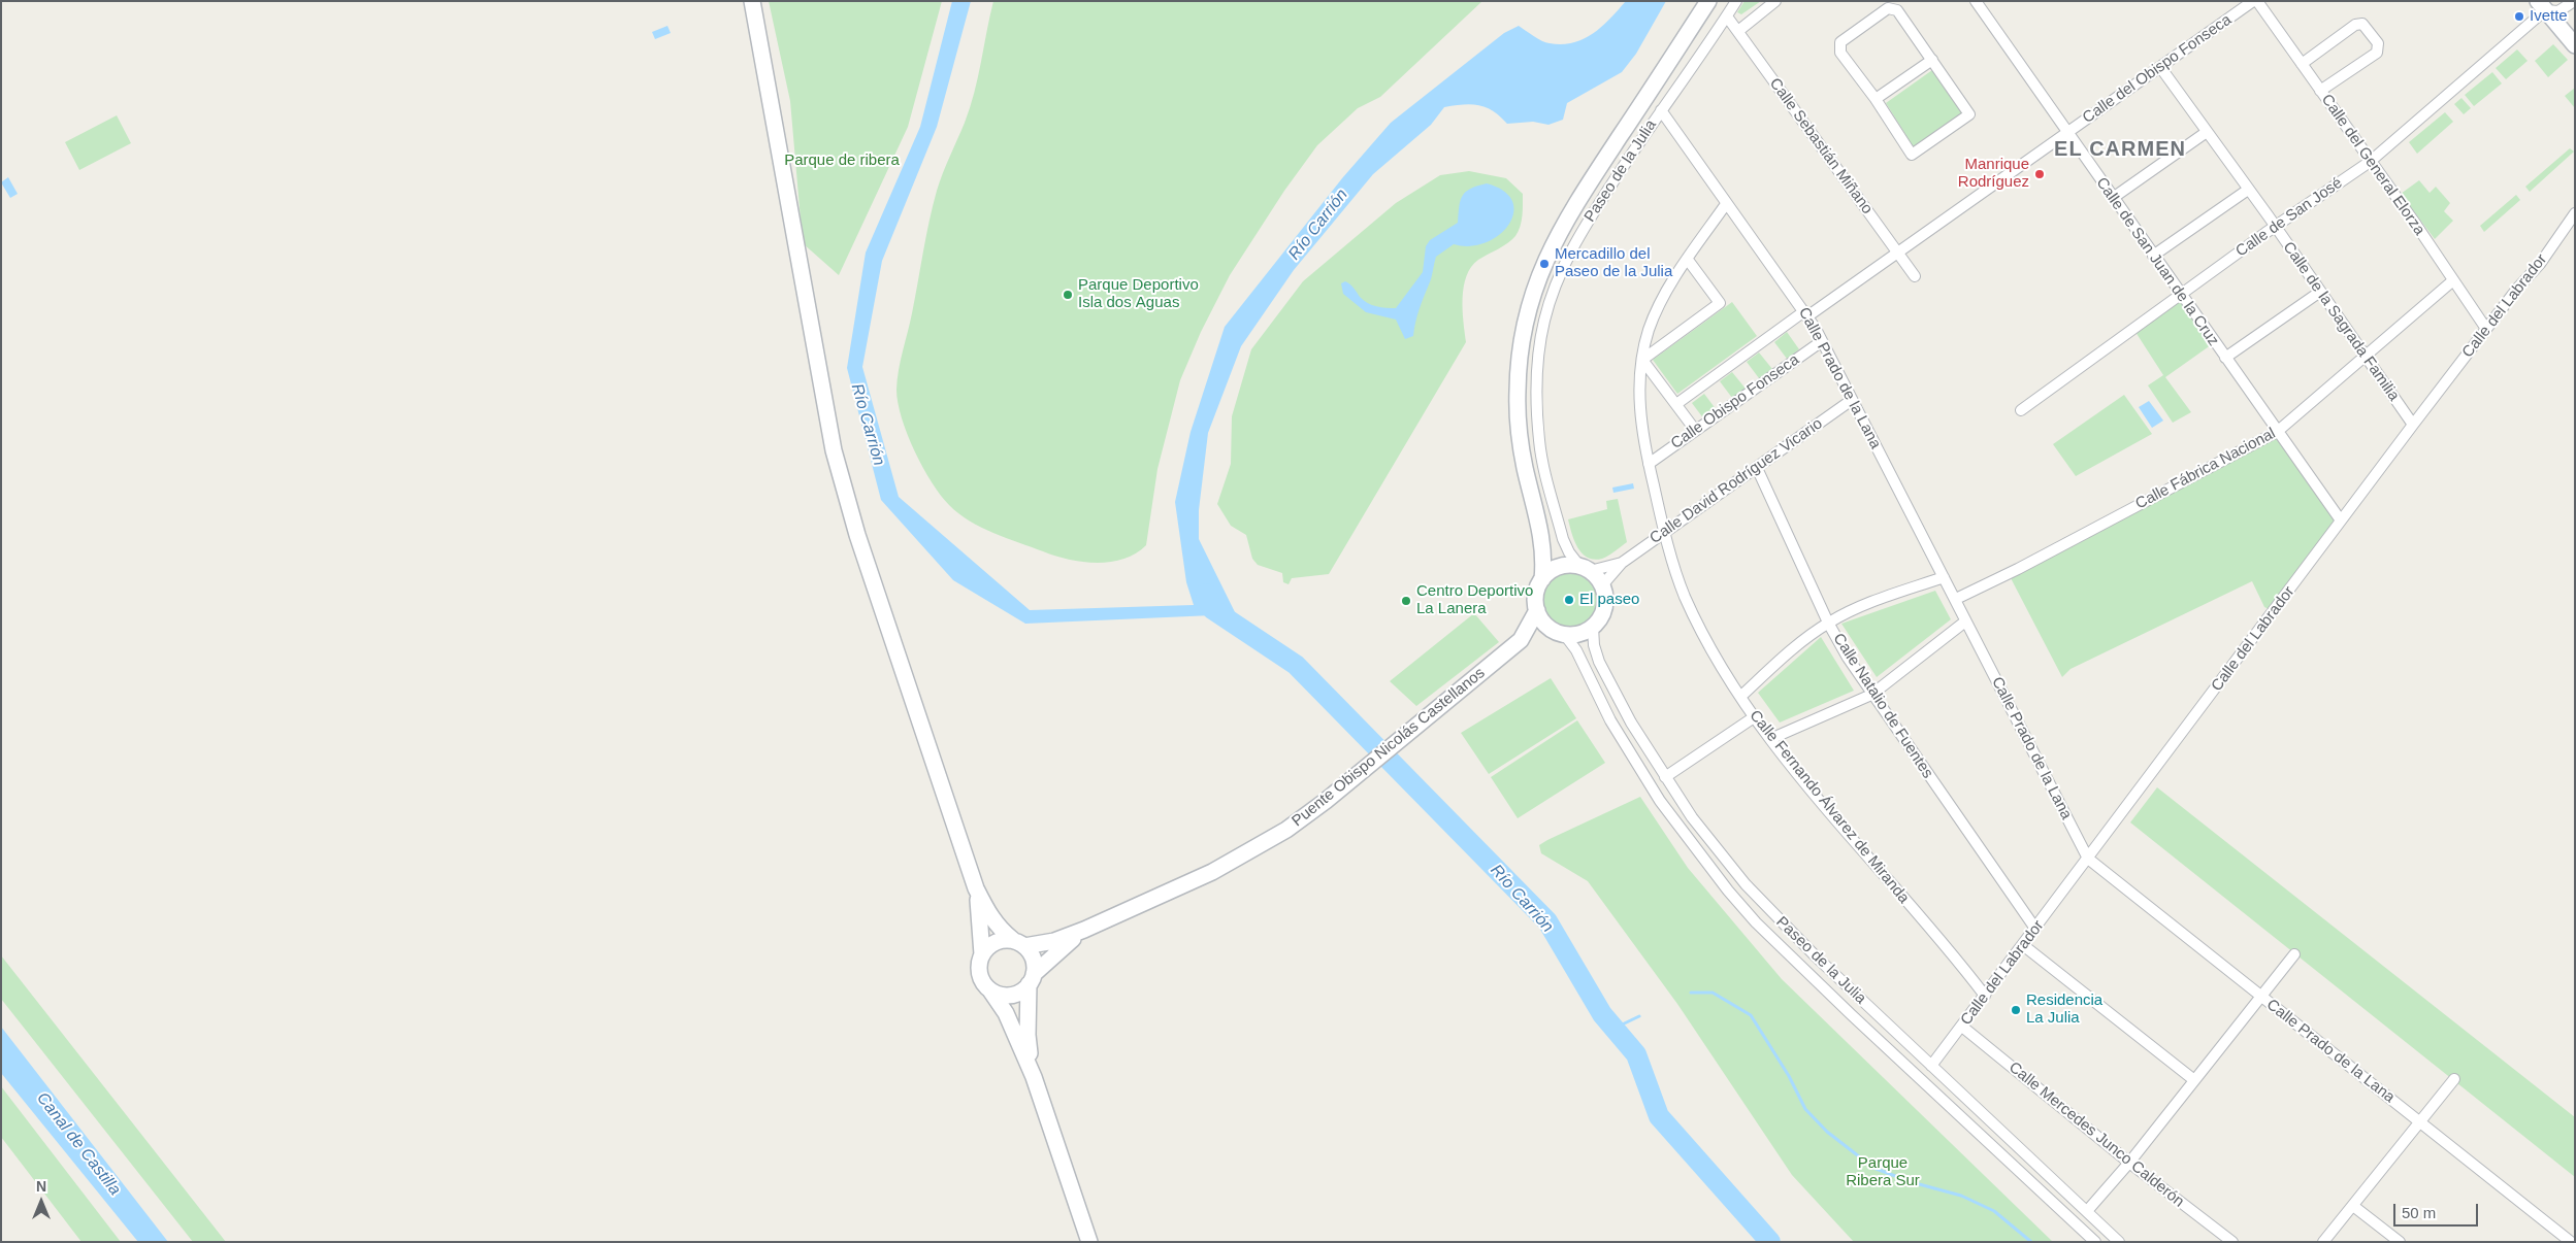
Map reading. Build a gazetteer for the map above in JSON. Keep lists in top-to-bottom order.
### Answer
{
  "streets": {
    "main road": ["Paseo de la Julia", "Puente Obispo Nicolás Castellanos"],
    "street": [
      "Calle del Obispo Fonseca",
      "Calle Sebastián Miñano",
      "Calle del General Elorza",
      "Calle de San José",
      "Calle de San Juan de la Cruz",
      "Calle del Labrador",
      "Calle de la Sagrada Familia",
      "Calle Prado de la Lana",
      "Calle Obispo Fonseca",
      "Calle Fábrica Nacional",
      "Calle David Rodríguez Vicario",
      "Calle Natalio de Fuentes",
      "Calle Fernando Álvarez de Miranda",
      "Calle Mercedes Junco Calderón"
    ]
  },
  "crossings": [
    ["Calle del Obispo Fonseca", "Calle Sebastián Miñano"],
    ["Calle del Obispo Fonseca", "Calle de San Juan de la Cruz"],
    ["Calle del Obispo Fonseca", "Calle de la Sagrada Familia"],
    ["Calle del Obispo Fonseca", "Calle Prado de la Lana"],
    ["Calle del Obispo Fonseca", "Calle Obispo Fonseca"],
    ["Calle Sebastián Miñano", "Paseo de la Julia"],
    ["Calle del General Elorza", "Calle de San José"],
    ["Calle del General Elorza", "Calle del Labrador"],
    ["Calle del General Elorza", "Calle Fábrica Nacional"],
    ["Paseo de la Julia", "Calle del Labrador"],
    ["Paseo de la Julia", "Calle Prado de la Lana"],
    ["Paseo de la Julia", "Calle David Rodríguez Vicario"],
    ["Paseo de la Julia", "Puente Obispo Nicolás Castellanos"],
    ["Calle de San José", "Calle de San Juan de la Cruz"],
    ["Calle de San José", "Calle de la Sagrada Familia"],
    ["Calle de San Juan de la Cruz", "Calle del Labrador"],
    ["Calle de San Juan de la Cruz", "Calle Fábrica Nacional"],
    ["Calle del Labrador", "Calle de la Sagrada Familia"],
    ["Calle del Labrador", "Calle Prado de la Lana"],
    ["Calle del Labrador", "Calle Natalio de Fuentes"],
    ["Calle del Labrador", "Calle Fernando Álvarez de Miranda"],
    ["Calle del Labrador", "Calle Mercedes Junco Calderón"],
    ["Calle de la Sagrada Familia", "Calle Fábrica Nacional"],
    ["Calle Prado de la Lana", "Calle Obispo Fonseca"],
    ["Calle Prado de la Lana", "Calle Fábrica Nacional"],
    ["Calle Prado de la Lana", "Calle David Rodríguez Vicario"],
    ["Calle Prado de la Lana", "Calle Fernando Álvarez de Miranda"],
    ["Calle Obispo Fonseca", "Calle Fernando Álvarez de Miranda"],
    ["Calle David Rodríguez Vicario", "Calle Natalio de Fuentes"],
    ["Calle David Rodríguez Vicario", "Puente Obispo Nicolás Castellanos"],
    ["Calle David Rodríguez Vicario", "Calle Fernando Álvarez de Miranda"]
  ],
  "districts": ["EL CARMEN"],
  "water": ["Río Carrión", "Canal de Castilla"],
  "parks": ["Parque de ribera", "Parque Ribera Sur"],
  "places": [
    "Ivette",
    "Manrique Rodríguez",
    "Mercadillo del Paseo de la Julia",
    "Parque Deportivo Isla dos Aguas",
    "El paseo",
    "Centro Deportivo La Lanera",
    "Residencia La Julia"
  ],
  "scale_bar": "50 m",
  "north": "top"
}
